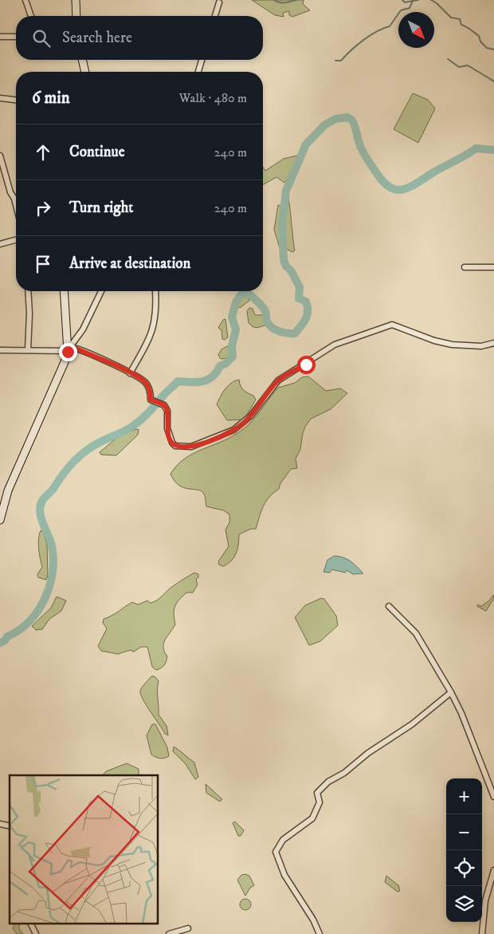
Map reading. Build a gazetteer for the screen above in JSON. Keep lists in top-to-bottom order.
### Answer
{
  "north": "bottom right",
  "page": {
    "search": "Search here",
    "heading": ["6 min", "Walk · 480 m"],
    "list": [
      ["Continue", "240 m"],
      ["Turn right", "240 m"],
      "Arrive at destination"
    ],
    "map_buttons": ["+", "−"]
  }
}
